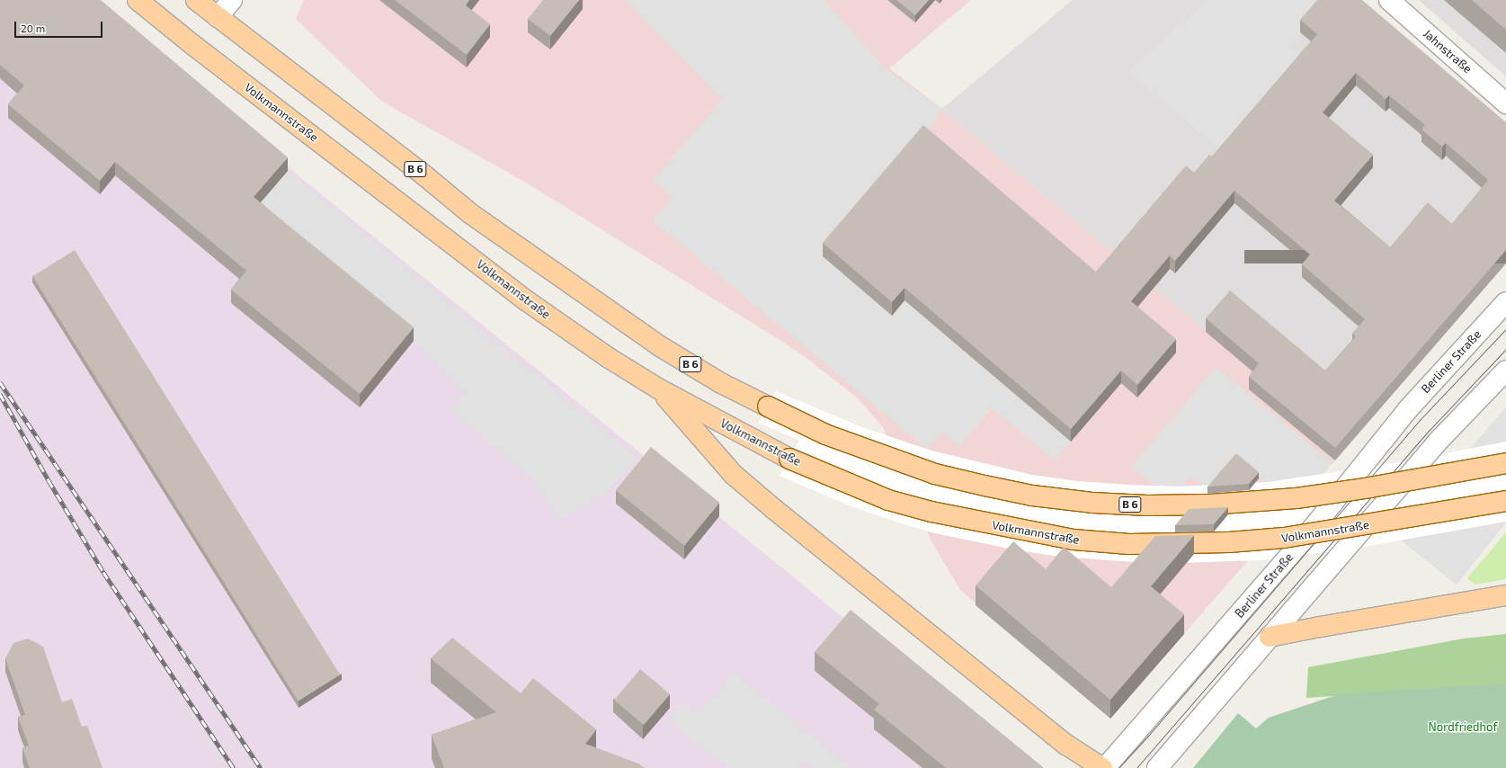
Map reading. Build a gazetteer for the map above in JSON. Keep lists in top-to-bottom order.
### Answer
{
  "streets": {
    "main road": ["Volkmannstraße", "B 6"],
    "street": ["Jahnstraße", "Berliner Straße"]
  },
  "parks": ["Nordfriedhof"],
  "scale_bar": "20 m"
}
